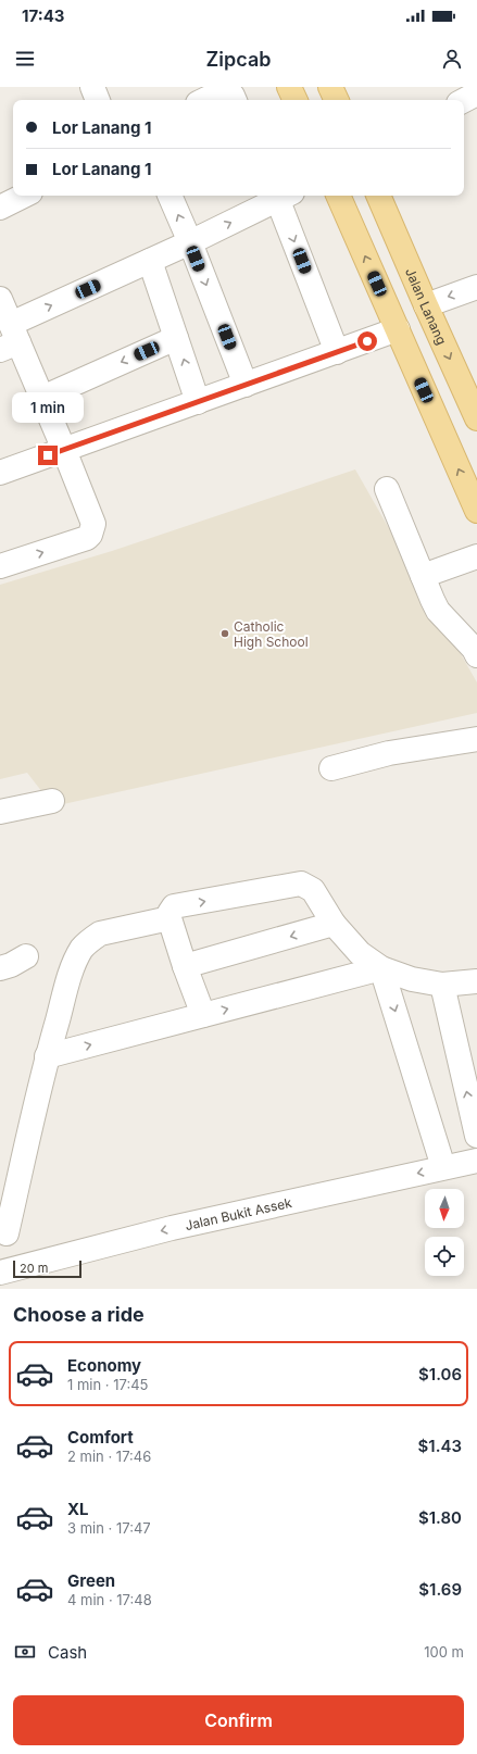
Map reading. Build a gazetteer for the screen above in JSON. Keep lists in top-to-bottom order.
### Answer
{
  "streets": {
    "main road": ["Jalan Lanang"],
    "street": ["Jalan Bukit Assek"]
  },
  "places": ["Catholic High School"],
  "scale_bar": "20 m",
  "north": "bottom",
  "page": {
    "status": "17:43",
    "header": "Zipcab",
    "banner": ["Lor Lanang 1", "Lor Lanang 1"],
    "bubble": "1 min",
    "scale": "20 m",
    "heading": "Choose a ride",
    "list": [
      {
        "name": "Economy",
        "note": "1 min · 17:45",
        "value": "$1.06"
      },
      {
        "name": "Comfort",
        "note": "2 min · 17:46",
        "value": "$1.43"
      },
      {
        "name": "XL",
        "note": "3 min · 17:47",
        "value": "$1.80"
      },
      {
        "name": "Green",
        "note": "4 min · 17:48",
        "value": "$1.69"
      }
    ],
    "pay": ["Cash", "100 m"],
    "buttons": "Confirm"
  }
}
